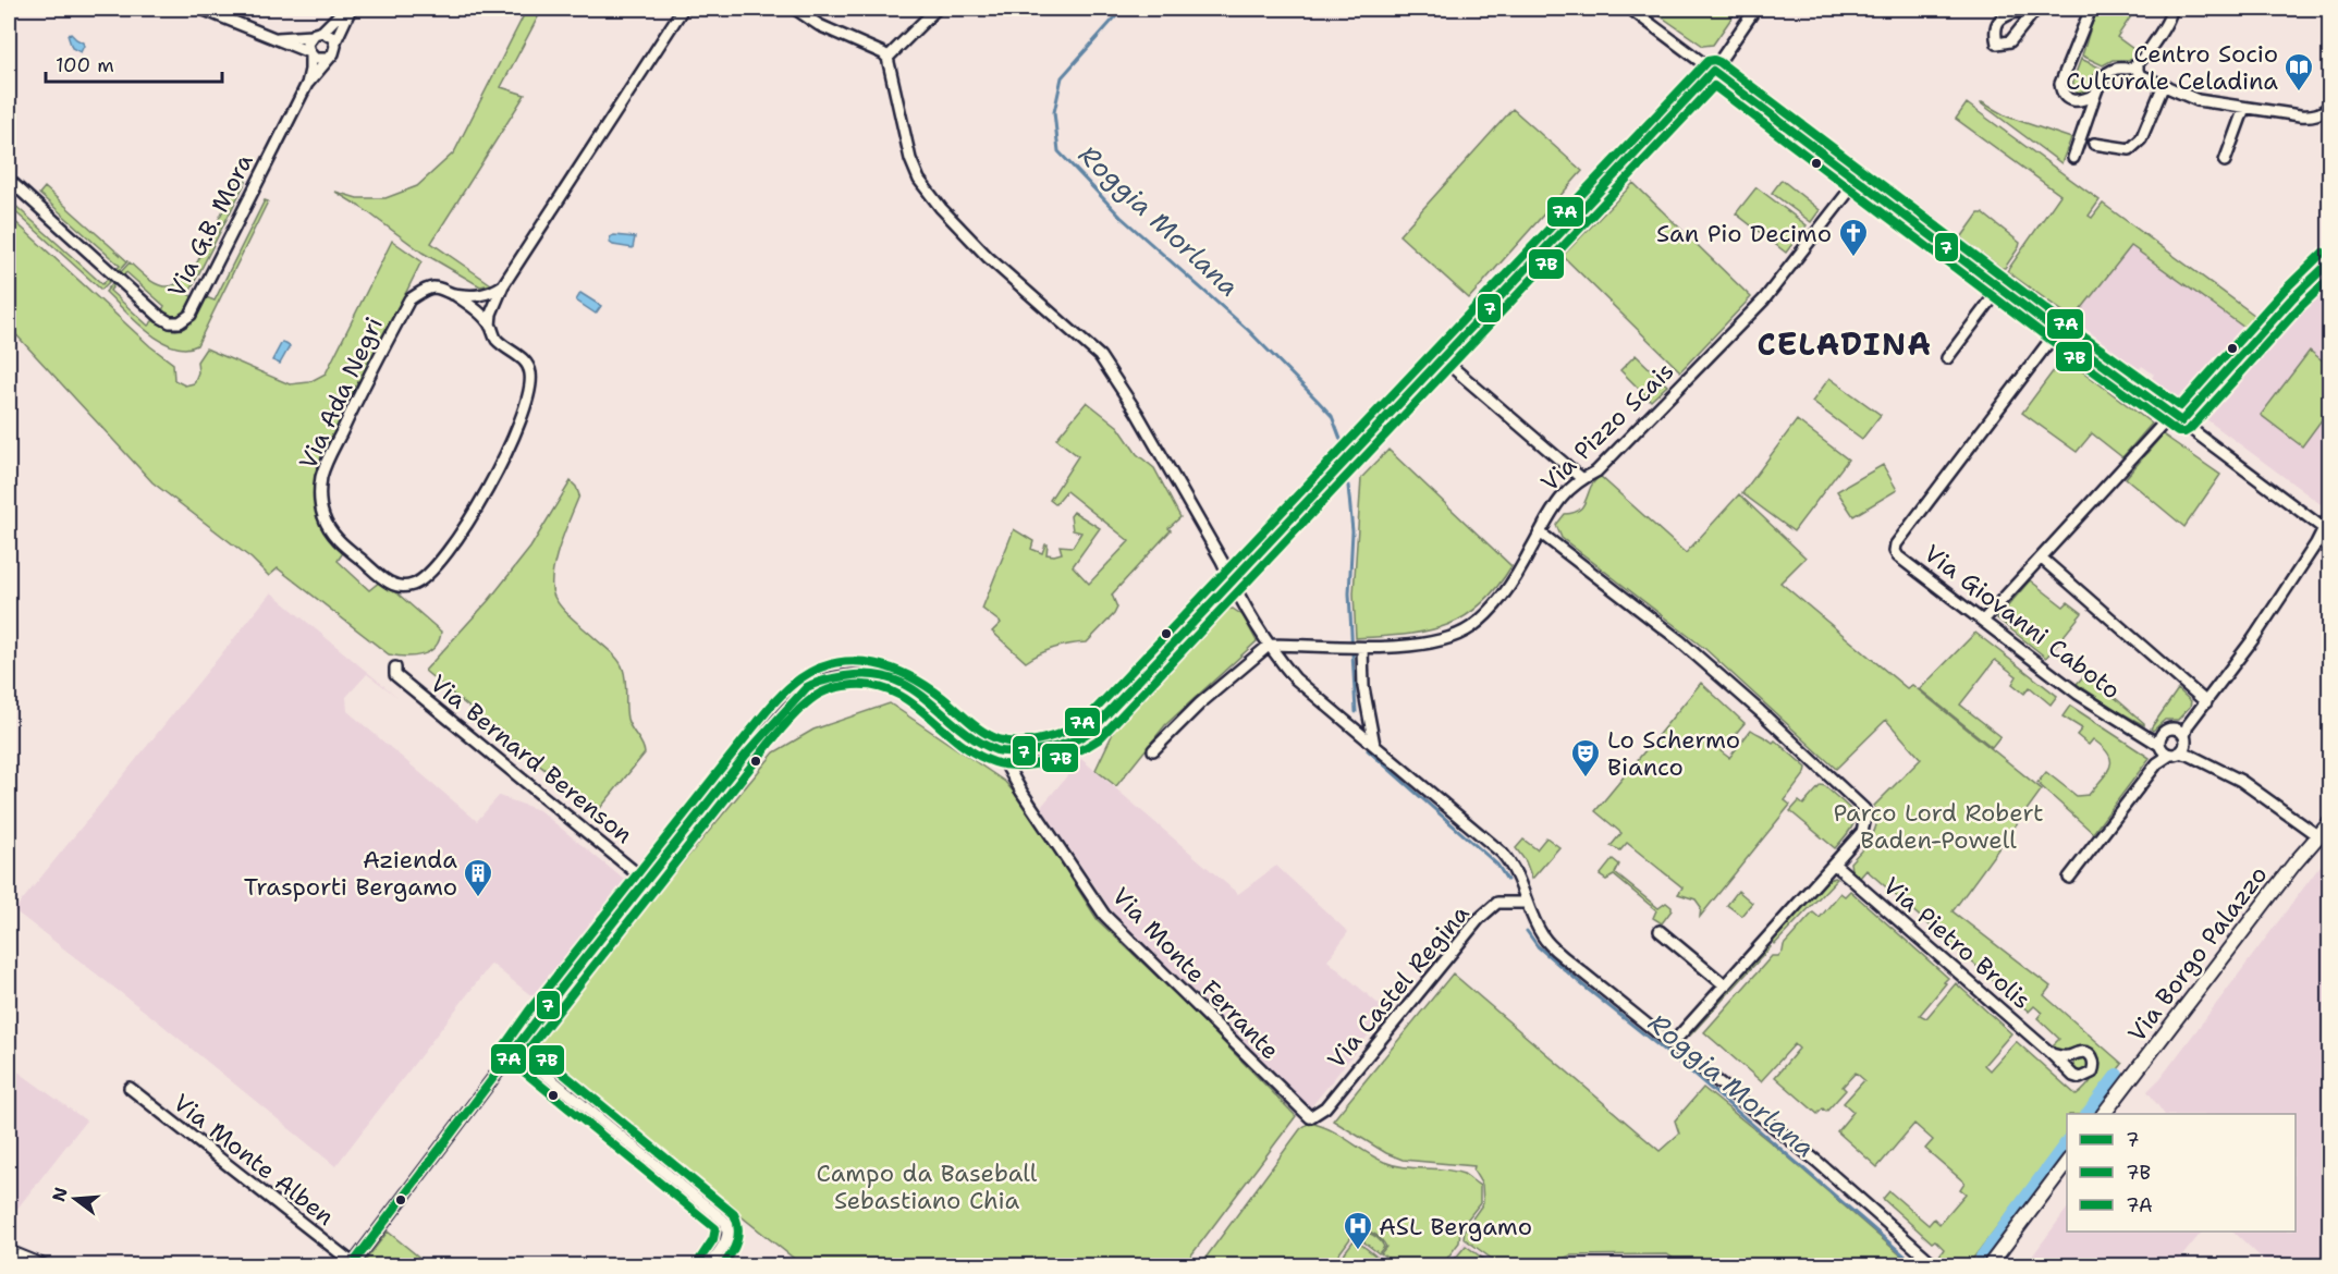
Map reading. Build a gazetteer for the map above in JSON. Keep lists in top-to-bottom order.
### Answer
{
  "streets": {
    "main road": ["Via Borgo Palazzo"],
    "street": [
      "Via G.B. Mora",
      "Via Ada Negri",
      "Via Pizzo Scais",
      "Via Giovanni Caboto",
      "Via Bernard Berenson",
      "Via Pietro Brolis",
      "Via Monte Ferrante",
      "Via Castel Regina",
      "Via Monte Alben"
    ]
  },
  "crossings": [
    ["Via Giovanni Caboto", "Via Borgo Palazzo"],
    ["Via Monte Ferrante", "Via Castel Regina"]
  ],
  "districts": ["CELADINA"],
  "water": ["Roggia Morlana"],
  "parks": ["Parco Lord Robert Baden-Powell", "Campo da Baseball Sebastiano Chia"],
  "places": {
    "library": ["Centro Socio Culturale Celadina"],
    "church": ["San Pio Decimo"],
    "theatre": ["Lo Schermo Bianco"],
    "building": ["Azienda Trasporti Bergamo"],
    "hospital": ["ASL Bergamo"]
  },
  "lines": ["transit line 7A", "transit line 7", "transit line 7B"],
  "legend": ["7", "7B", "7A"],
  "scale_bar": "100 m",
  "north": "left"
}
